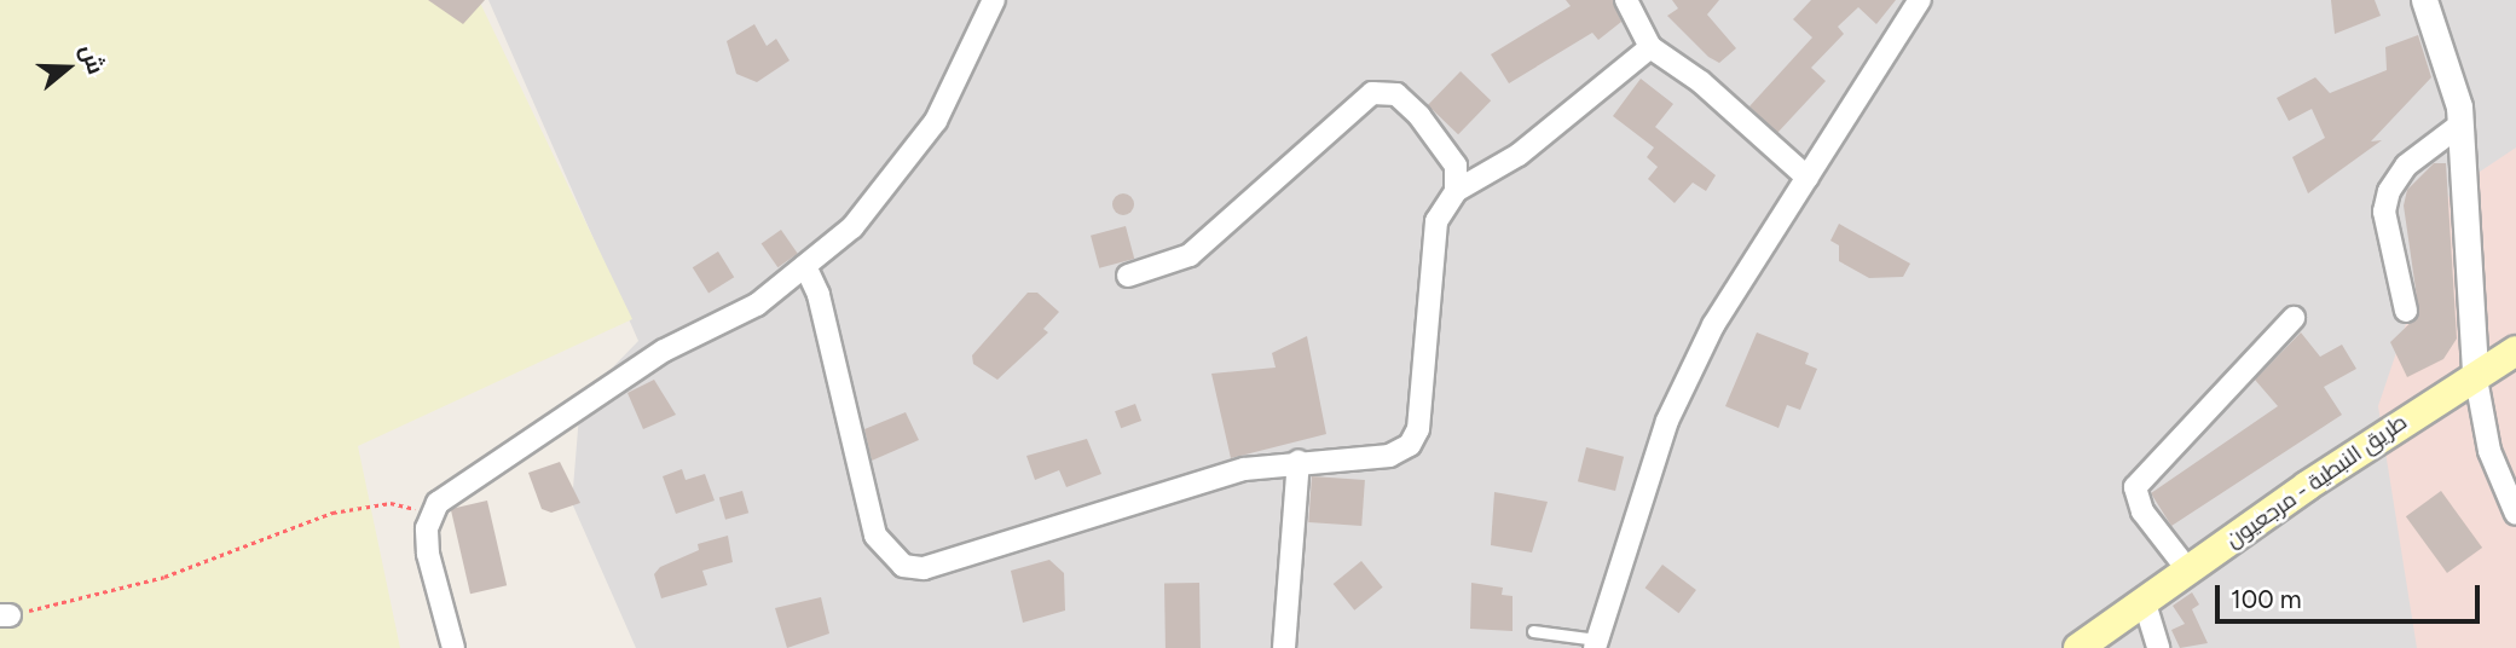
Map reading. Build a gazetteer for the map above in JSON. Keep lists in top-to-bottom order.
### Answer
{
  "streets": {
    "main road": ["طريق النبطية - مرجعيون"]
  },
  "scale_bar": "100 m",
  "north": "right"
}
